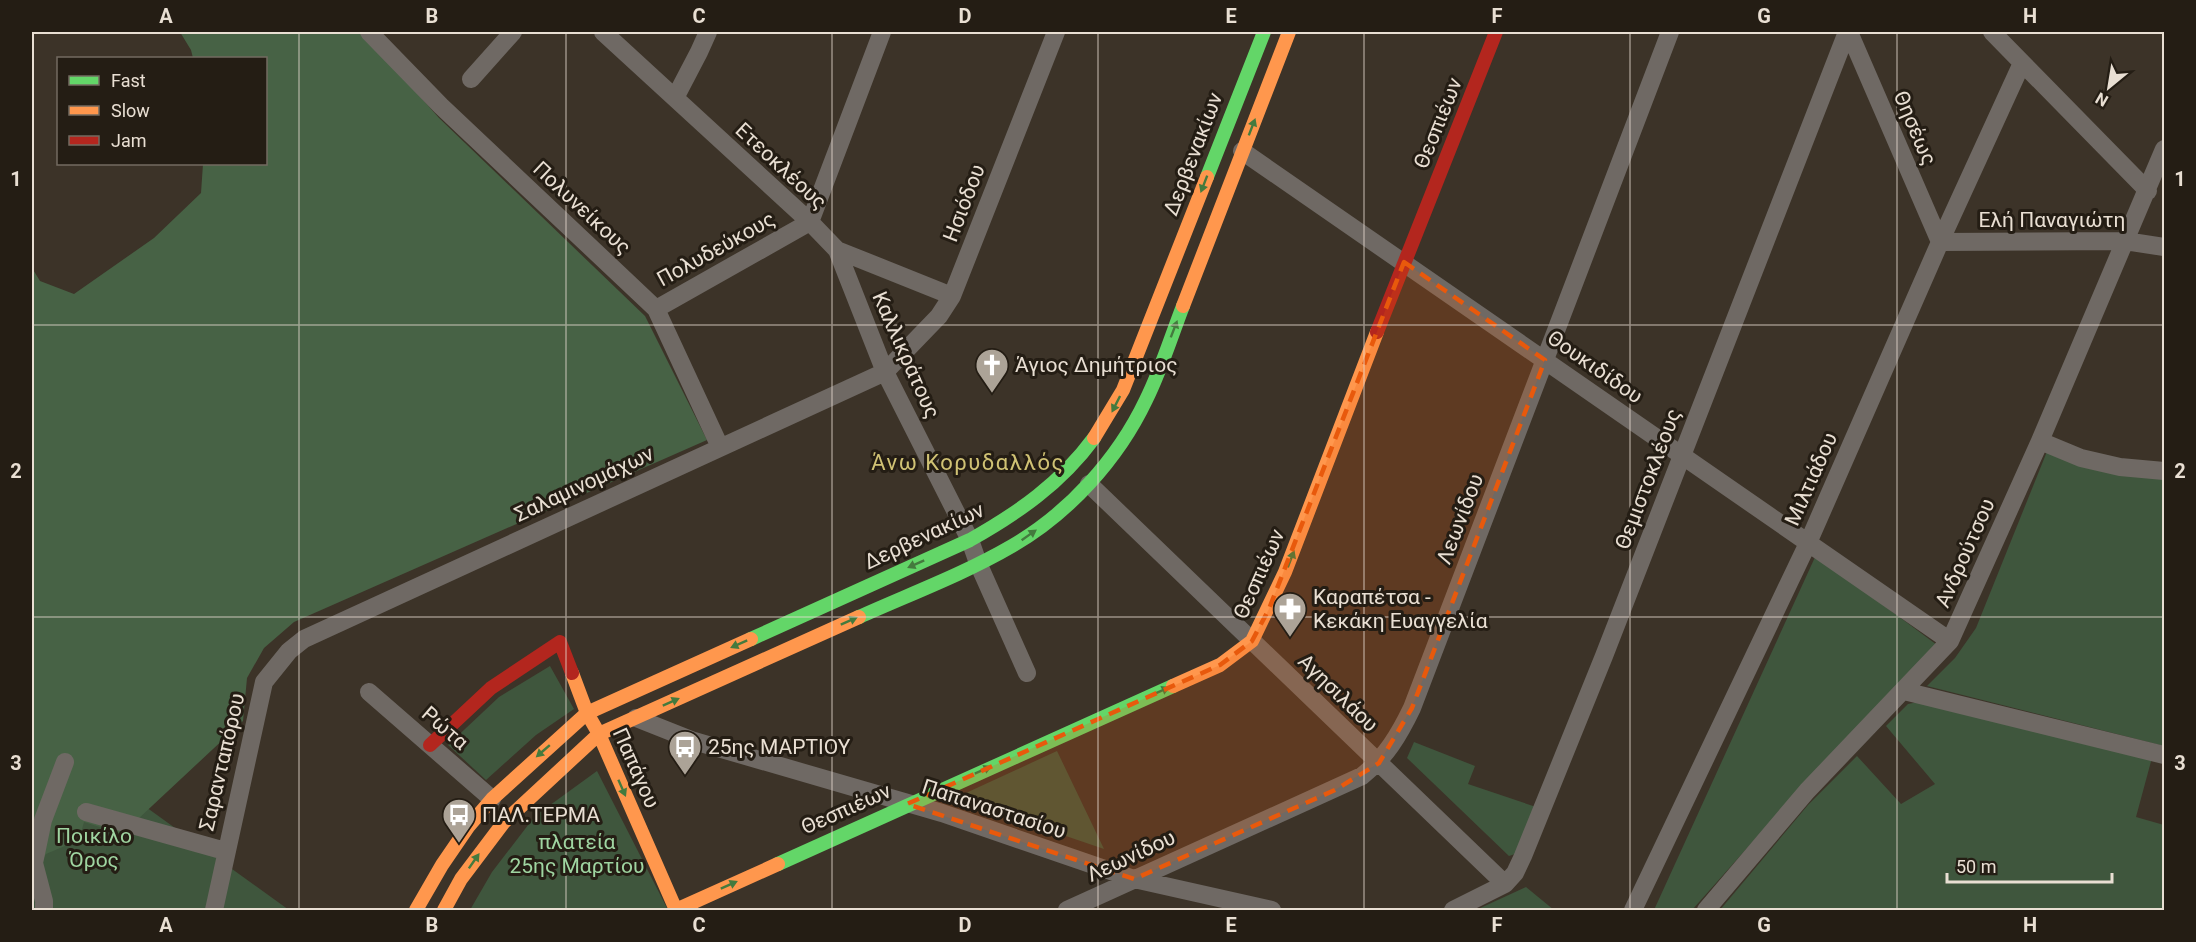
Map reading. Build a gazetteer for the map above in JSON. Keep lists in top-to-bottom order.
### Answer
{
  "streets": {
    "street": [
      "Θεσπιέων",
      "Θησέως",
      "Δερβενακίων",
      "Ετεοκλέους",
      "Ησιόδου",
      "Πολυνείκους",
      "Ελή Παναγιώτη",
      "Πολυδεύκους",
      "Καλλικράτους",
      "Θουκιδίδου",
      "Θεμιστοκλέους",
      "Μιλτιάδου",
      "Σαλαμινομάχων",
      "Λεωνίδου",
      "Ανδρούτσου",
      "Αγησιλάου",
      "Ρώτα",
      "Σαρανταπόρου",
      "Παπάγου",
      "Παπαναστασίου"
    ]
  },
  "crossings": [
    ["Θεσπιέων", "Θουκιδίδου"],
    ["Θεσπιέων", "Αγησιλάου"],
    ["Θεσπιέων", "Παπάγου"],
    ["Θεσπιέων", "Παπαναστασίου"],
    ["Θησέως", "Ελή Παναγιώτη"],
    ["Θησέως", "Θεμιστοκλέους"],
    ["Θησέως", "Μιλτιάδου"],
    ["Δερβενακίων", "Καλλικράτους"],
    ["Δερβενακίων", "Ρώτα"],
    ["Δερβενακίων", "Παπάγου"],
    ["Ετεοκλέους", "Ησιόδου"],
    ["Ετεοκλέους", "Πολυδεύκους"],
    ["Ετεοκλέους", "Καλλικράτους"],
    ["Ησιόδου", "Καλλικράτους"],
    ["Ησιόδου", "Σαλαμινομάχων"],
    ["Πολυνείκους", "Πολυδεύκους"],
    ["Πολυνείκους", "Σαλαμινομάχων"],
    ["Ελή Παναγιώτη", "Μιλτιάδου"],
    ["Ελή Παναγιώτη", "Ανδρούτσου"],
    ["Καλλικράτους", "Σαλαμινομάχων"],
    ["Θουκιδίδου", "Θεμιστοκλέους"],
    ["Θουκιδίδου", "Μιλτιάδου"],
    ["Θουκιδίδου", "Λεωνίδου"],
    ["Θουκιδίδου", "Ανδρούτσου"],
    ["Θεμιστοκλέους", "Αγησιλάου"],
    ["Σαλαμινομάχων", "Σαρανταπόρου"],
    ["Λεωνίδου", "Αγησιλάου"],
    ["Λεωνίδου", "Παπαναστασίου"],
    ["Ρώτα", "Παπάγου"]
  ],
  "one_way": ["Θεσπιέων", "Παπάγου"],
  "districts": ["Άνω Κορυδαλλός"],
  "parks": ["Ποικίλο Όρος", "πλατεία 25ης Μαρτίου"],
  "places": {
    "church": ["Άγιος Δημήτριος"],
    "pharmacy": ["Καραπέτσα - Κεκάκη Ευαγγελία"],
    "bus stop": ["25ης ΜΑΡΤΙΟΥ", "ΠΑΛ.ΤΕΡΜΑ"]
  },
  "legend": ["Fast", "Slow", "Jam"],
  "scale_bar": "50 m",
  "north": "bottom left",
  "grid": {
    "columns": [
      "A",
      "B",
      "C",
      "D",
      "E",
      "F",
      "G",
      "H"
    ],
    "rows": ["1", "2", "3"]
  }
}
